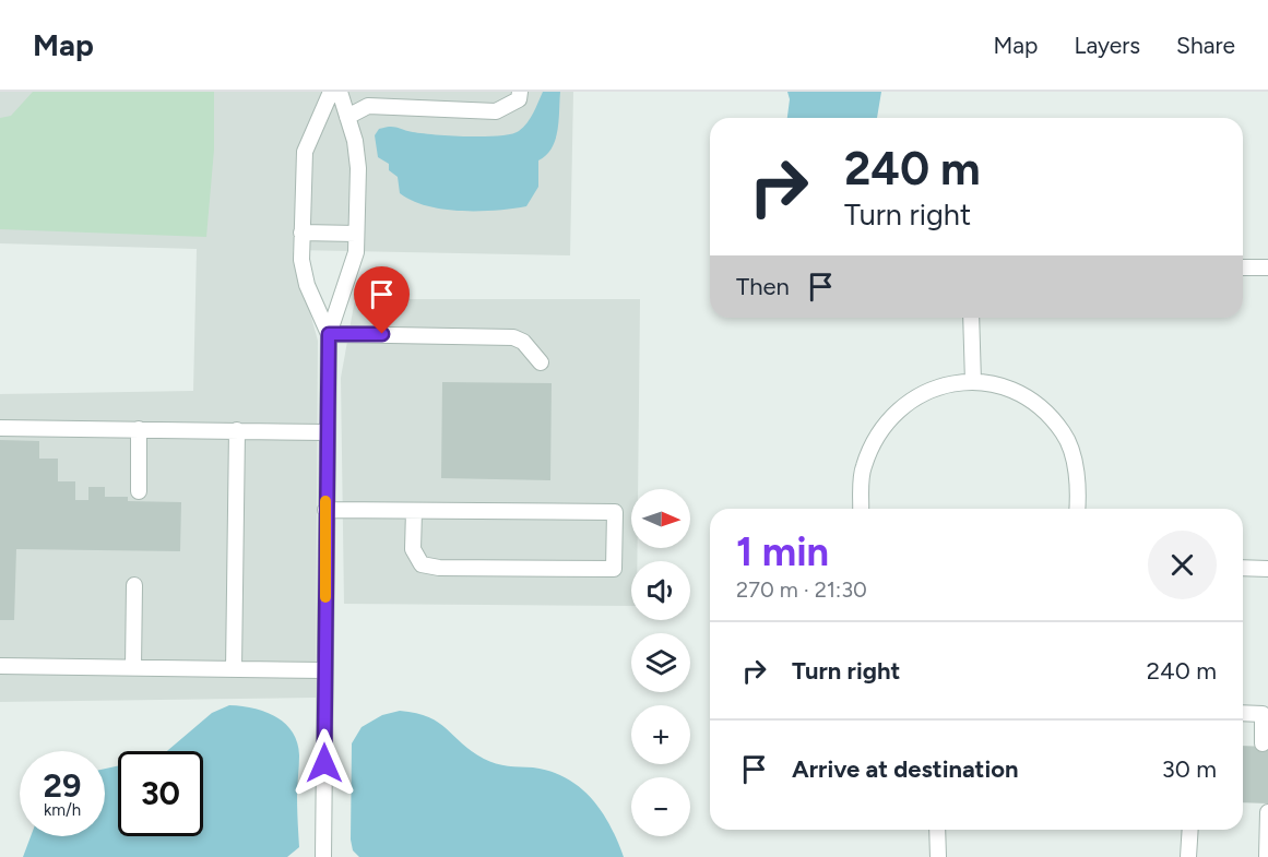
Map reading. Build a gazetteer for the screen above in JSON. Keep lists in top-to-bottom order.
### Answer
{
  "north": "right",
  "page": {
    "header": "Map",
    "nav": ["Map", "Layers", "Share"],
    "turn": ["240 m", "Turn right"],
    "then": "Then",
    "map_buttons": ["+", "−"],
    "heading": ["1 min", "270 m · 21:30"],
    "list": [
      {
        "name": "Turn right",
        "value": "240 m"
      },
      {
        "name": "Arrive at destination",
        "value": "30 m"
      }
    ],
    "speed": "29 km/h",
    "limit": "30"
  }
}
